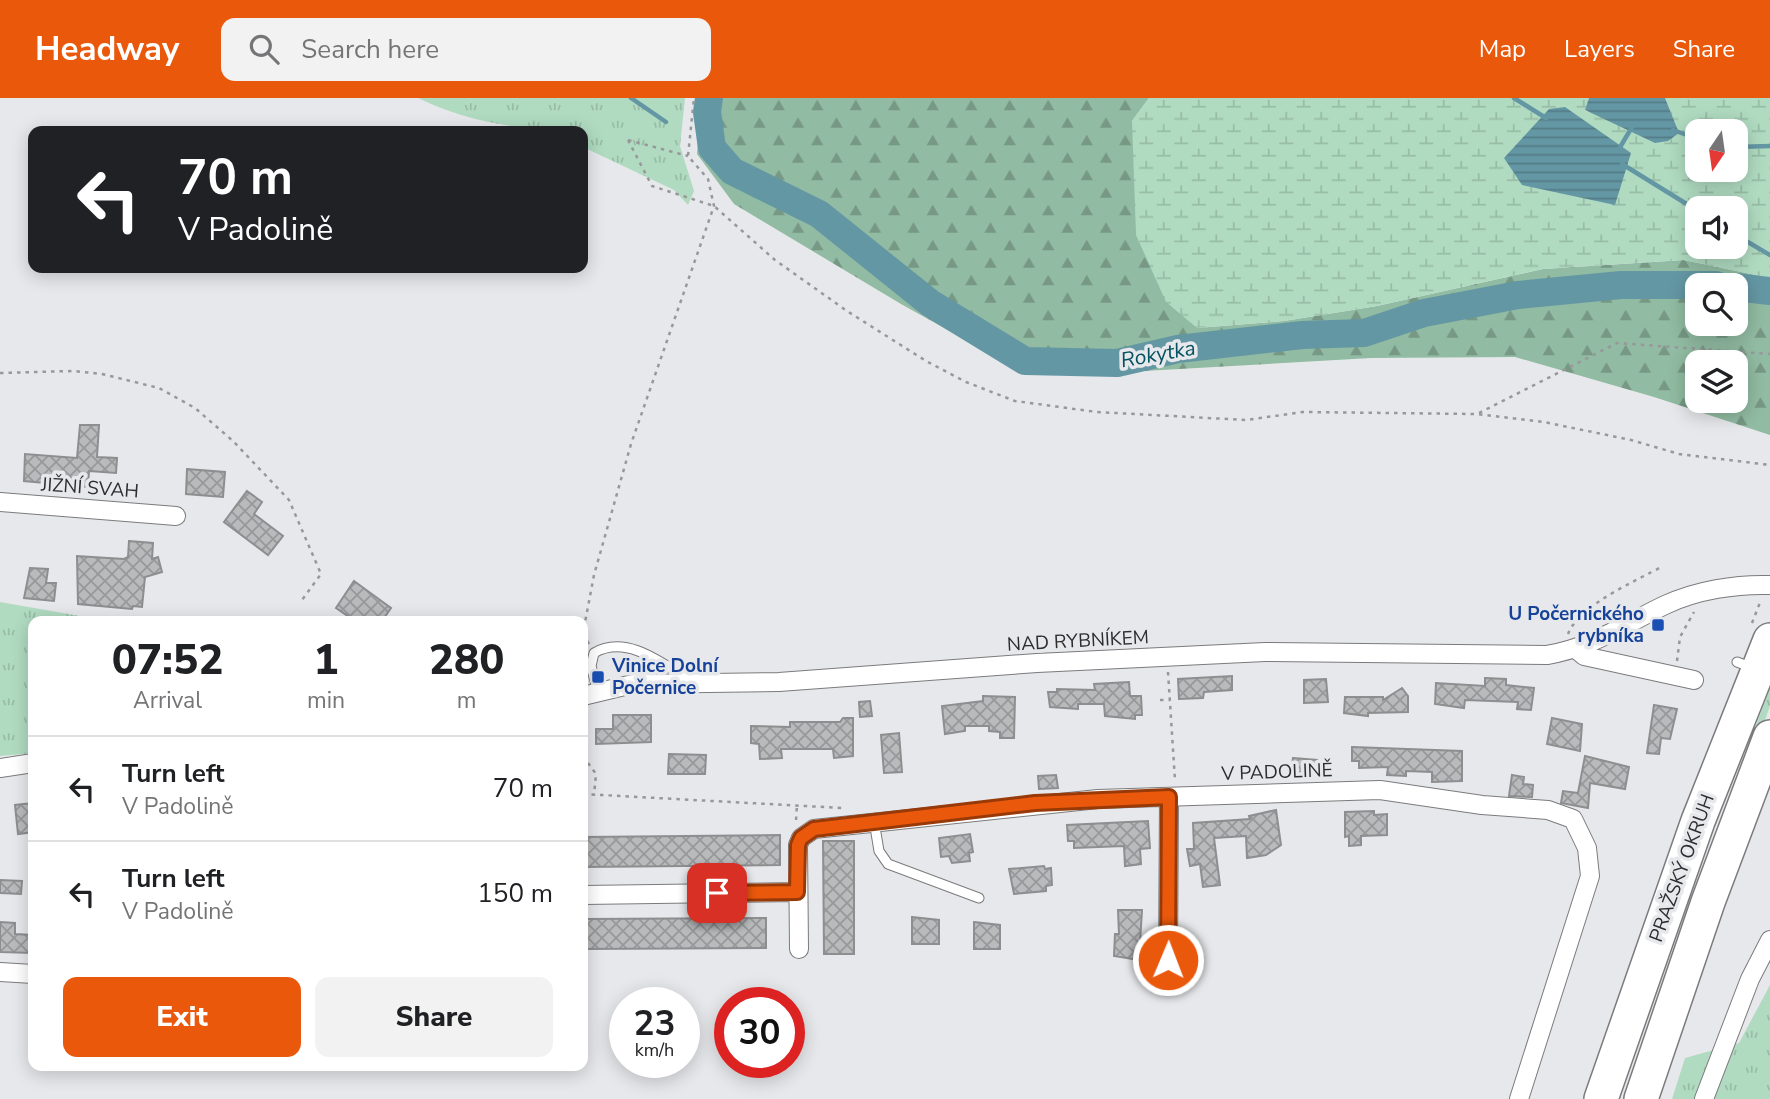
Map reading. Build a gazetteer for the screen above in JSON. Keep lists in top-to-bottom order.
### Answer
{
  "streets": {
    "highway": ["PRAŽSKÝ OKRUH"],
    "street": ["JIŽNÍ SVAH", "NAD RYBNÍKEM", "V PADOLINĚ"]
  },
  "water": ["Rokytka"],
  "places": {
    "transit": ["U Počernického rybníka", "Vinice Dolní Počernice"]
  },
  "north": "bottom",
  "page": {
    "header": "Headway",
    "search": "Search here",
    "nav": ["Map", "Layers", "Share"],
    "turn": ["70 m", "V Padolině"],
    "eta": [
      "07:52",
      "Arrival",
      "1",
      "min",
      "280",
      "m"
    ],
    "list": [
      {
        "name": "Turn left",
        "note": "V Padolině",
        "value": "70 m"
      },
      {
        "name": "Turn left",
        "note": "V Padolině",
        "value": "150 m"
      }
    ],
    "buttons": ["Exit", "Share"],
    "speed": "23 km/h",
    "limit": "30"
  }
}
